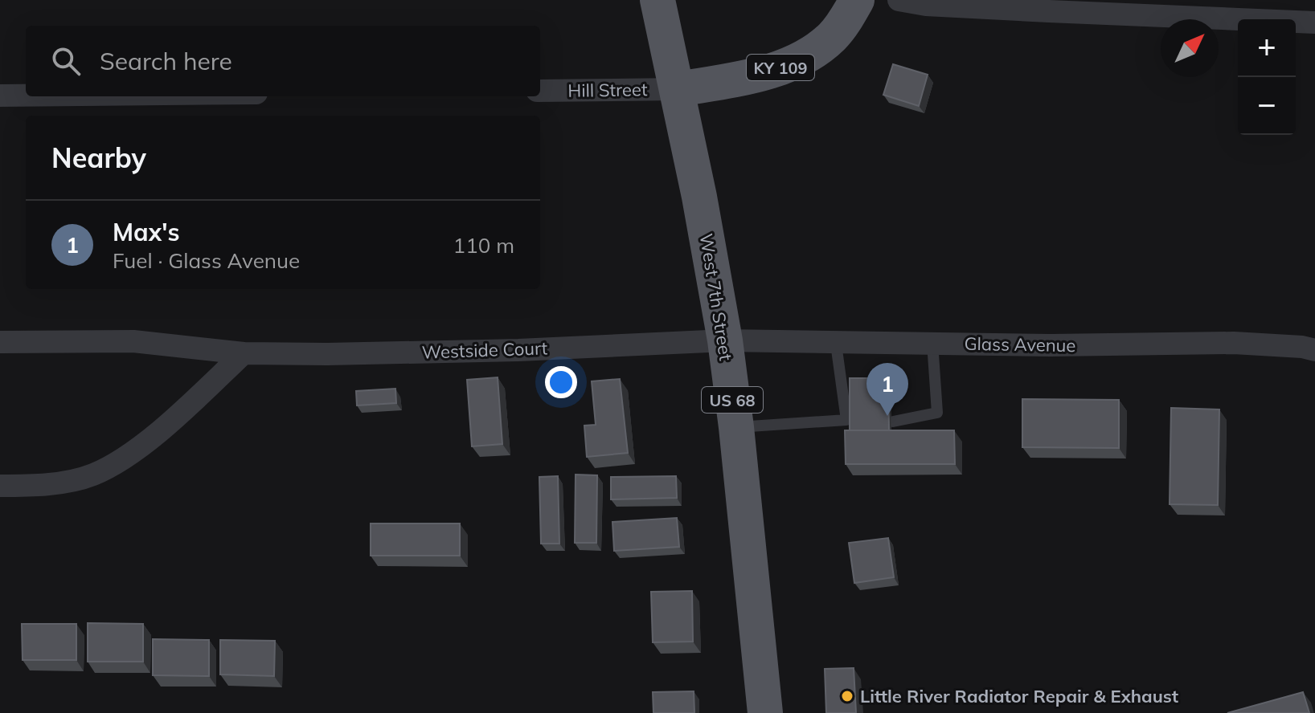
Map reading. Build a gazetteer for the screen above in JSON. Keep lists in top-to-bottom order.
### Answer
{
  "streets": {
    "main road": ["KY 109", "West 7th Street", "US 68"],
    "street": ["Hill Street", "Glass Avenue", "Westside Court"]
  },
  "crossings": [
    ["KY 109", "Hill Street"],
    ["KY 109", "West 7th Street"],
    ["Hill Street", "West 7th Street"],
    ["West 7th Street", "Glass Avenue"],
    ["West 7th Street", "Westside Court"],
    ["Glass Avenue", "Westside Court"]
  ],
  "places": ["Little River Radiator Repair & Exhaust"],
  "north": "top right",
  "page": {
    "map_buttons": ["+", "−"],
    "search": "Search here",
    "heading": "Nearby",
    "list": [
      {
        "mark": "1",
        "name": "Max's",
        "note": "Fuel · Glass Avenue",
        "value": "110 m"
      }
    ],
    "pins": "1"
  }
}
